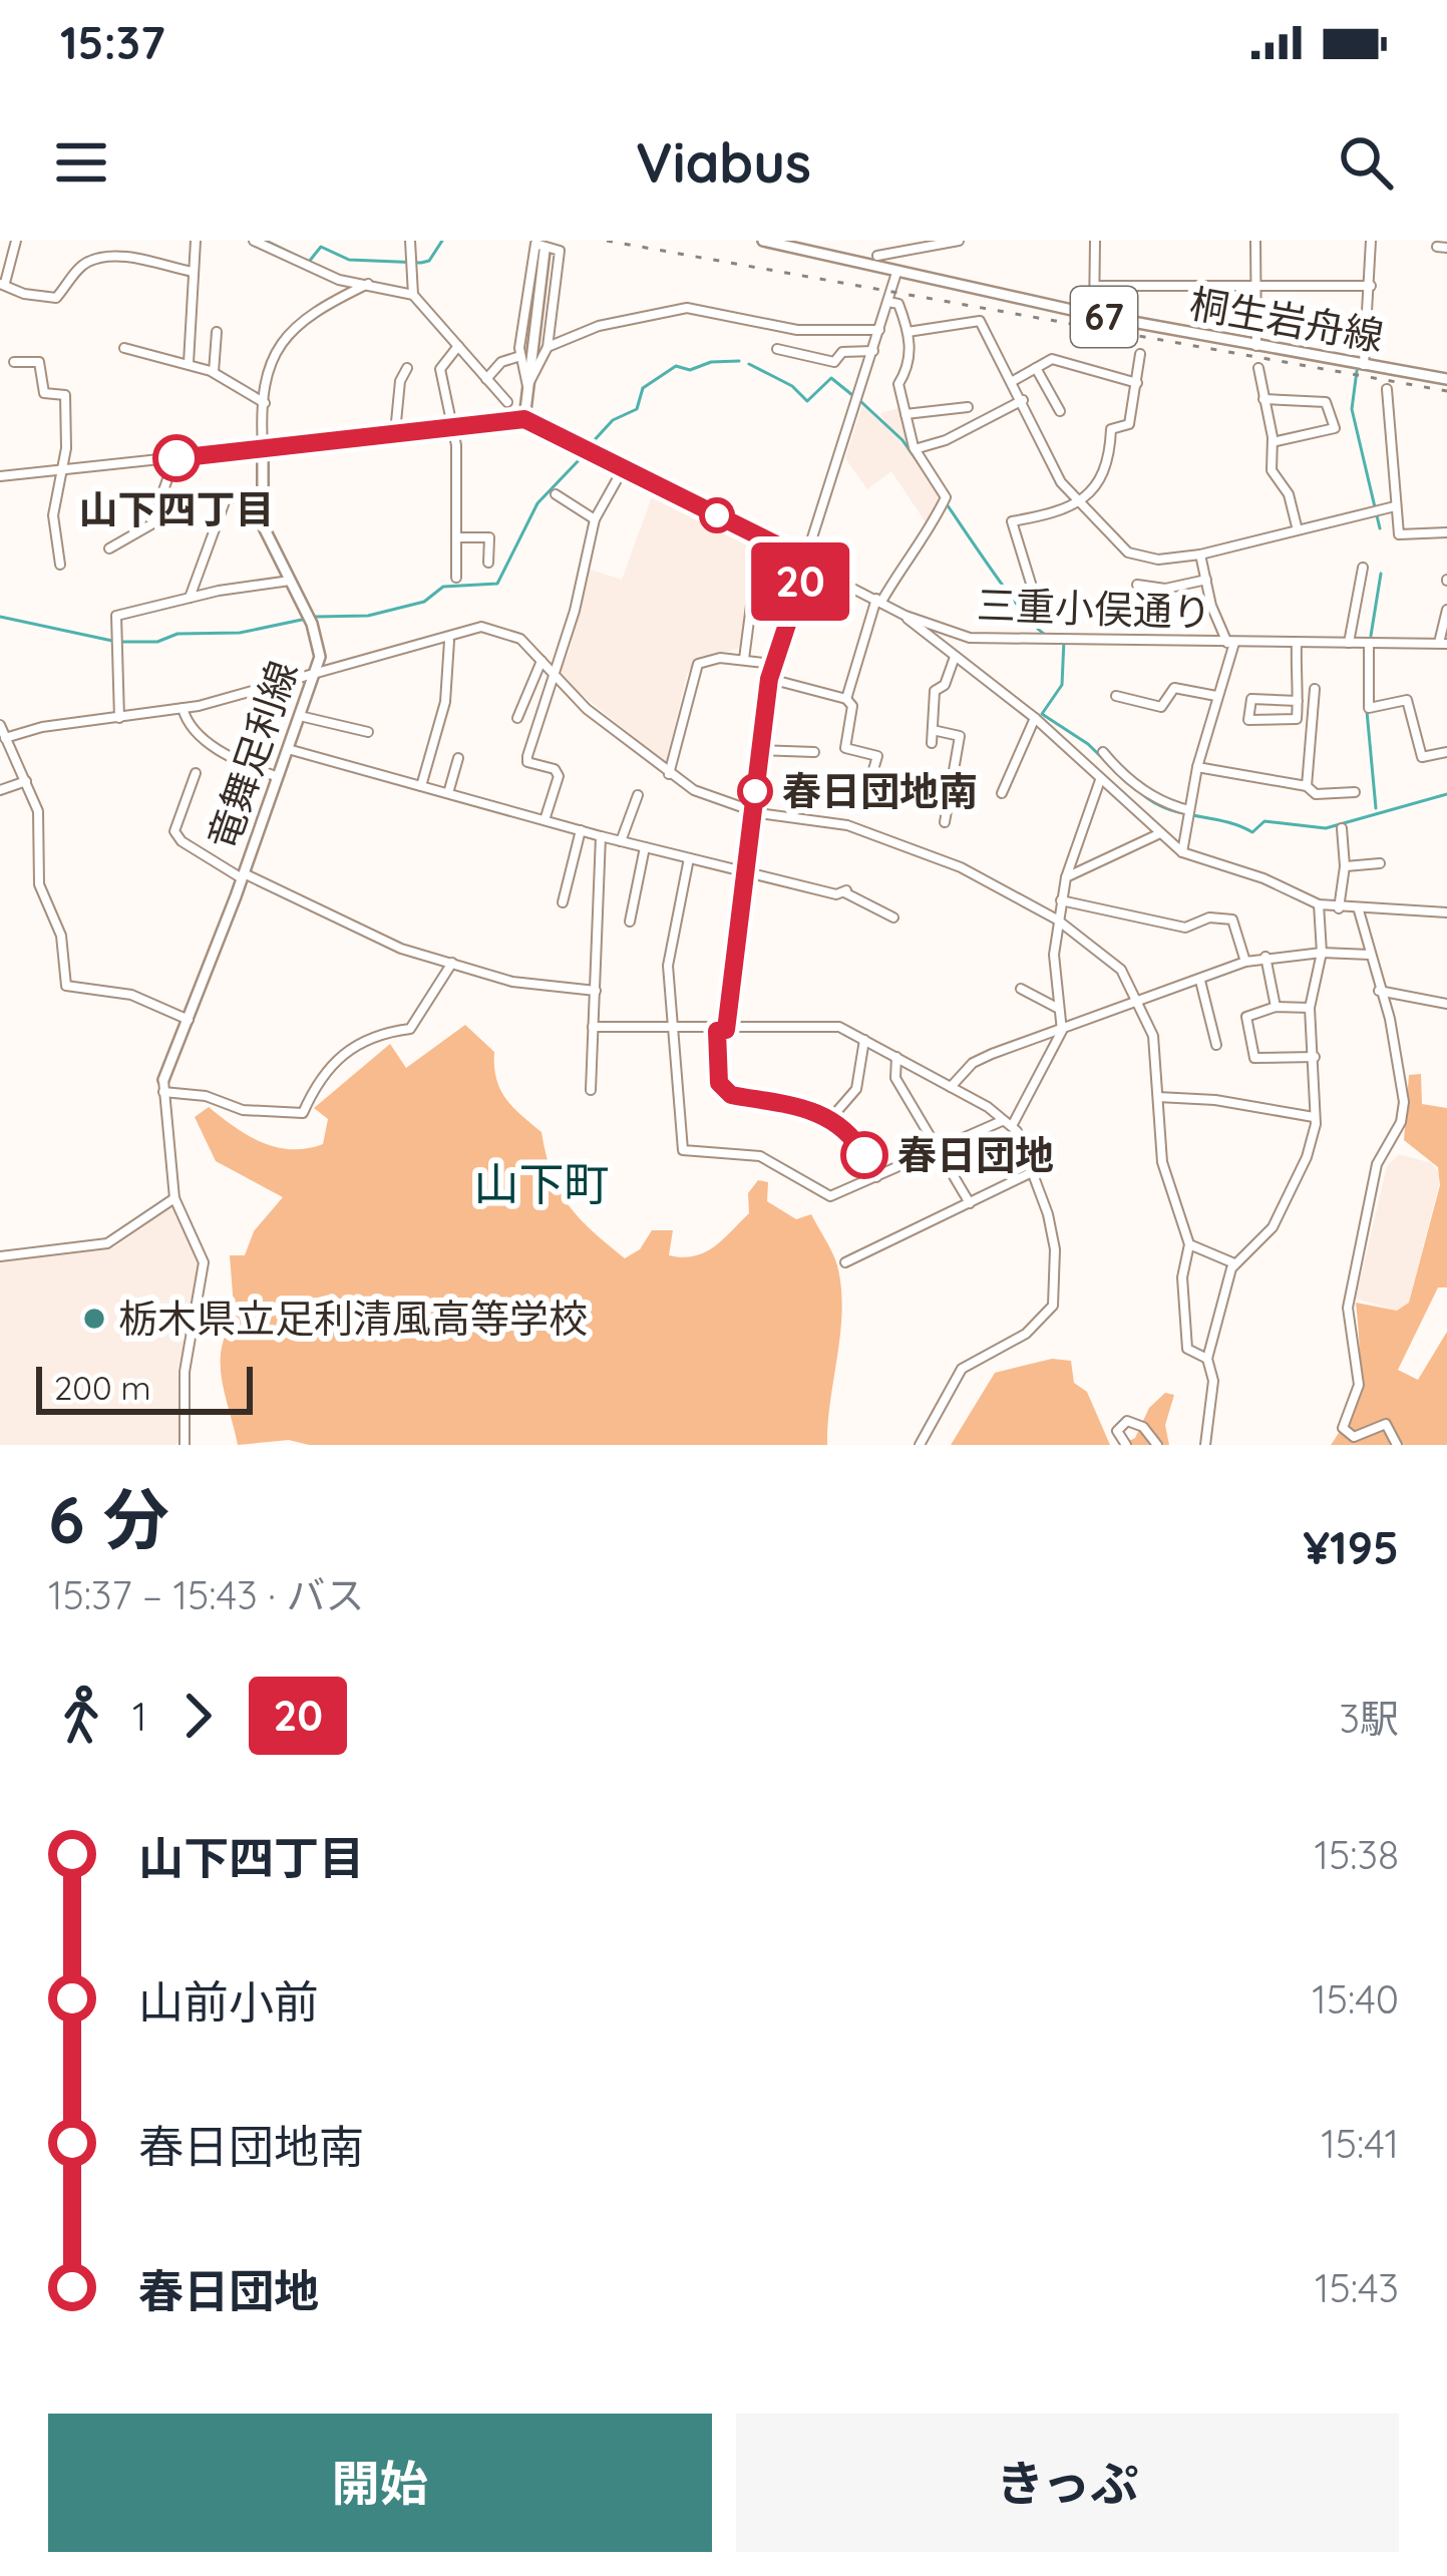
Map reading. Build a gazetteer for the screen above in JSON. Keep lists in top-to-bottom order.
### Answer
{
  "streets": {
    "main road": [
      "67",
      "桐生岩舟線",
      "三重小俣通り",
      "竜舞足利線"
    ]
  },
  "crossings": [
    ["三重小俣通り", "竜舞足利線"]
  ],
  "districts": ["山下町"],
  "places": [
    "山下四丁目",
    "春日団地南",
    "春日団地",
    "栃木県立足利清風高等学校"
  ],
  "lines": ["bus line 20"],
  "scale_bar": "200 m",
  "page": {
    "status": "15:37",
    "header": "Viabus",
    "on_map": "20",
    "scale": "200 m",
    "heading": ["6 分", "15:37 – 15:43 · バス", "¥195"],
    "legs": ["1", "20", "3駅"],
    "list": [
      {
        "name": "山下四丁目",
        "value": "15:38"
      },
      {
        "name": "山前小前",
        "value": "15:40"
      },
      {
        "name": "春日団地南",
        "value": "15:41"
      },
      {
        "name": "春日団地",
        "value": "15:43"
      }
    ],
    "buttons": ["開始", "きっぷ"]
  }
}
